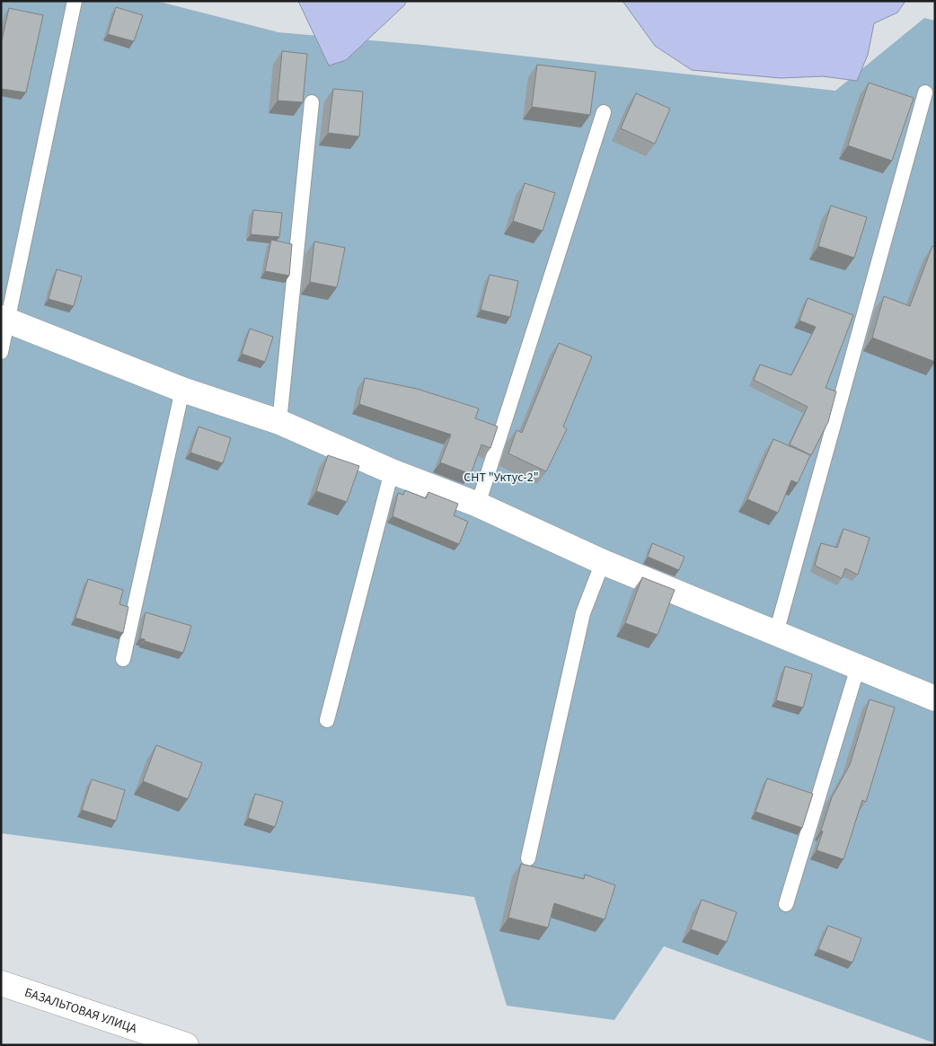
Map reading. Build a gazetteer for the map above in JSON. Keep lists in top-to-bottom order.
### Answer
{
  "streets": {
    "street": ["БАЗАЛЬТОВАЯ УЛИЦА"]
  },
  "parks": ["СНТ \"Уктус-2\""]
}
